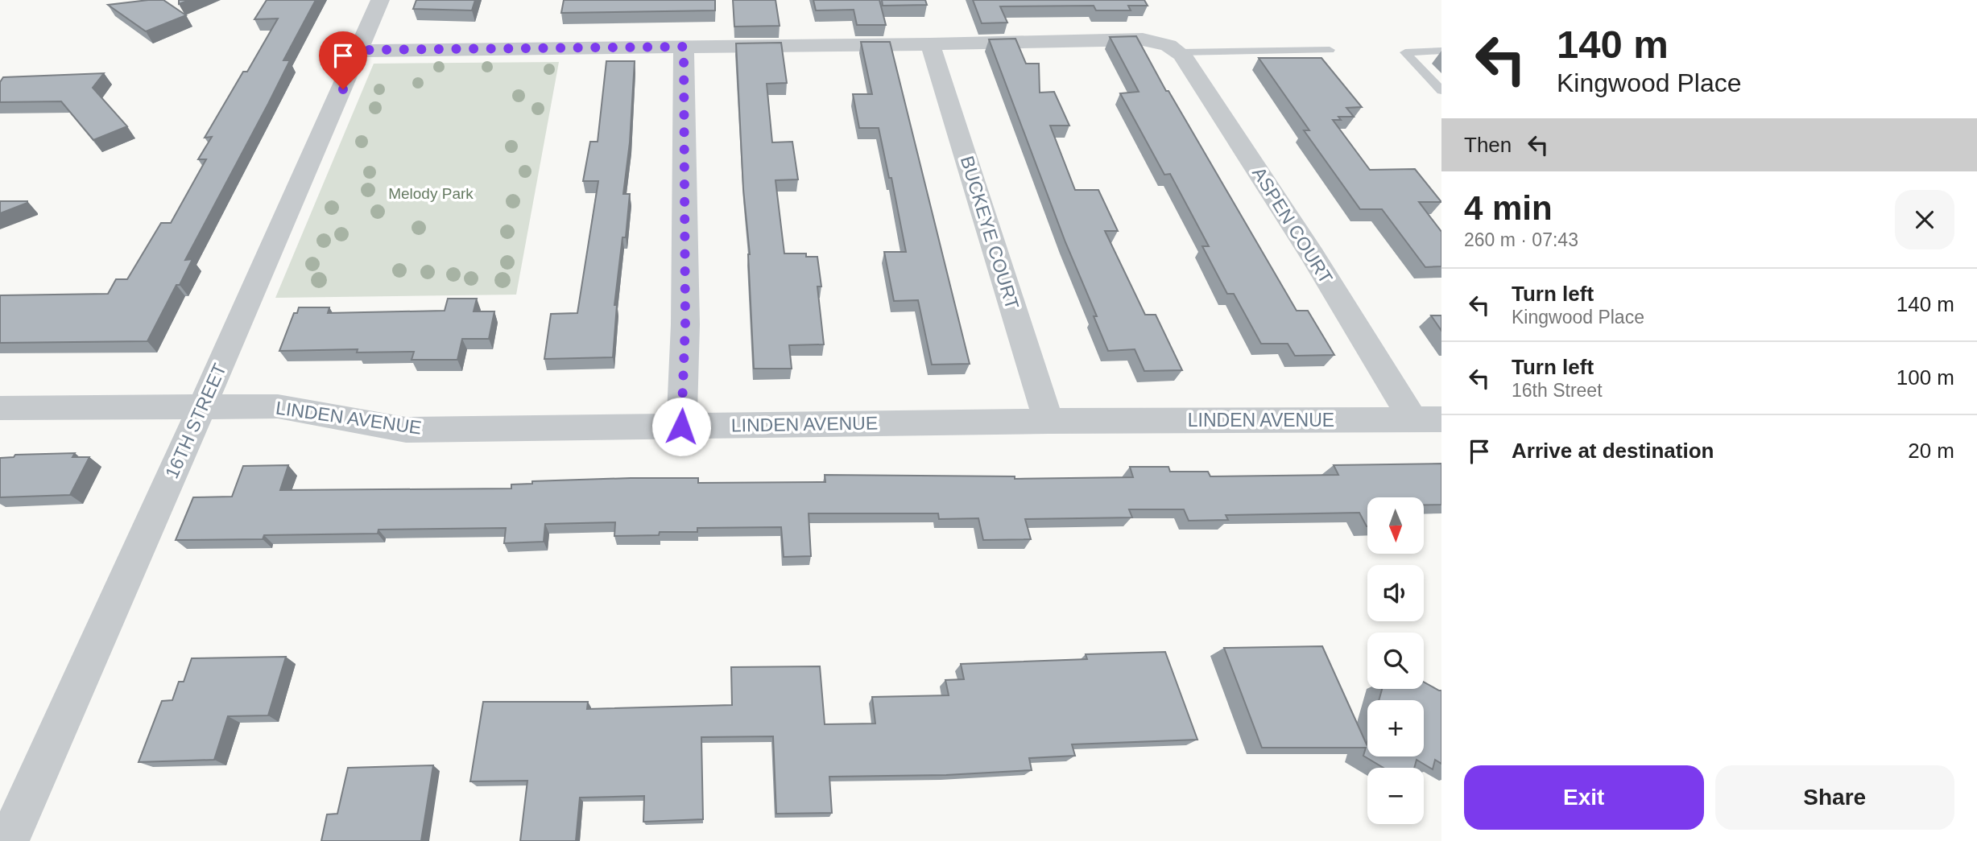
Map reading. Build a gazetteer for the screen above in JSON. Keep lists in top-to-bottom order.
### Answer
{
  "streets": {
    "street": [
      "ASPEN COURT",
      "BUCKEYE COURT",
      "LINDEN AVENUE",
      "16TH STREET"
    ]
  },
  "crossings": [
    ["ASPEN COURT", "LINDEN AVENUE"],
    ["BUCKEYE COURT", "LINDEN AVENUE"],
    ["LINDEN AVENUE", "16TH STREET"]
  ],
  "parks": ["Melody Park"],
  "north": "bottom",
  "page": {
    "turn": ["140 m", "Kingwood Place"],
    "then": "Then",
    "heading": ["4 min", "260 m · 07:43"],
    "list": [
      {
        "name": "Turn left",
        "note": "Kingwood Place",
        "value": "140 m"
      },
      {
        "name": "Turn left",
        "note": "16th Street",
        "value": "100 m"
      },
      {
        "name": "Arrive at destination",
        "value": "20 m"
      }
    ],
    "map_buttons": ["+", "−"],
    "buttons": ["Exit", "Share"]
  }
}
